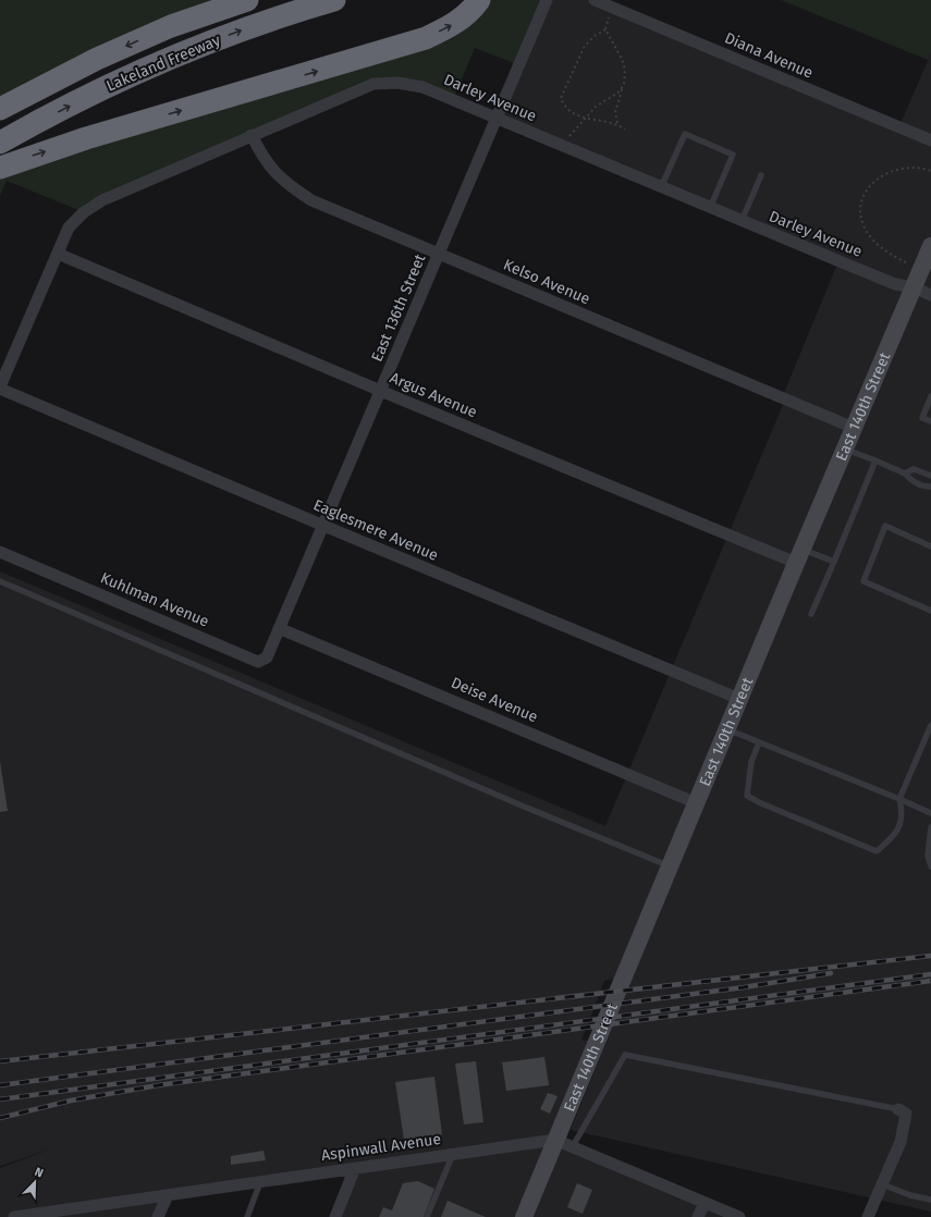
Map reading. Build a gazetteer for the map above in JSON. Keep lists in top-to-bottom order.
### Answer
{
  "streets": {
    "highway": ["Lakeland Freeway"],
    "street": [
      "Diana Avenue",
      "Darley Avenue",
      "Kelso Avenue",
      "East 136th Street",
      "Argus Avenue",
      "East 140th Street",
      "Eaglesmere Avenue",
      "Kuhlman Avenue",
      "Deise Avenue",
      "Aspinwall Avenue"
    ]
  },
  "crossings": [
    ["Darley Avenue", "Kelso Avenue"],
    ["Darley Avenue", "East 136th Street"],
    ["Darley Avenue", "Argus Avenue"],
    ["Darley Avenue", "East 140th Street"],
    ["Darley Avenue", "Eaglesmere Avenue"],
    ["Kelso Avenue", "East 136th Street"],
    ["Kelso Avenue", "East 140th Street"],
    ["East 136th Street", "Argus Avenue"],
    ["East 136th Street", "Eaglesmere Avenue"],
    ["East 136th Street", "Kuhlman Avenue"],
    ["East 136th Street", "Deise Avenue"],
    ["Argus Avenue", "East 140th Street"],
    ["East 140th Street", "Eaglesmere Avenue"],
    ["East 140th Street", "Deise Avenue"],
    ["East 140th Street", "Aspinwall Avenue"],
    ["Kuhlman Avenue", "Deise Avenue"]
  ],
  "north": "top right"
}
